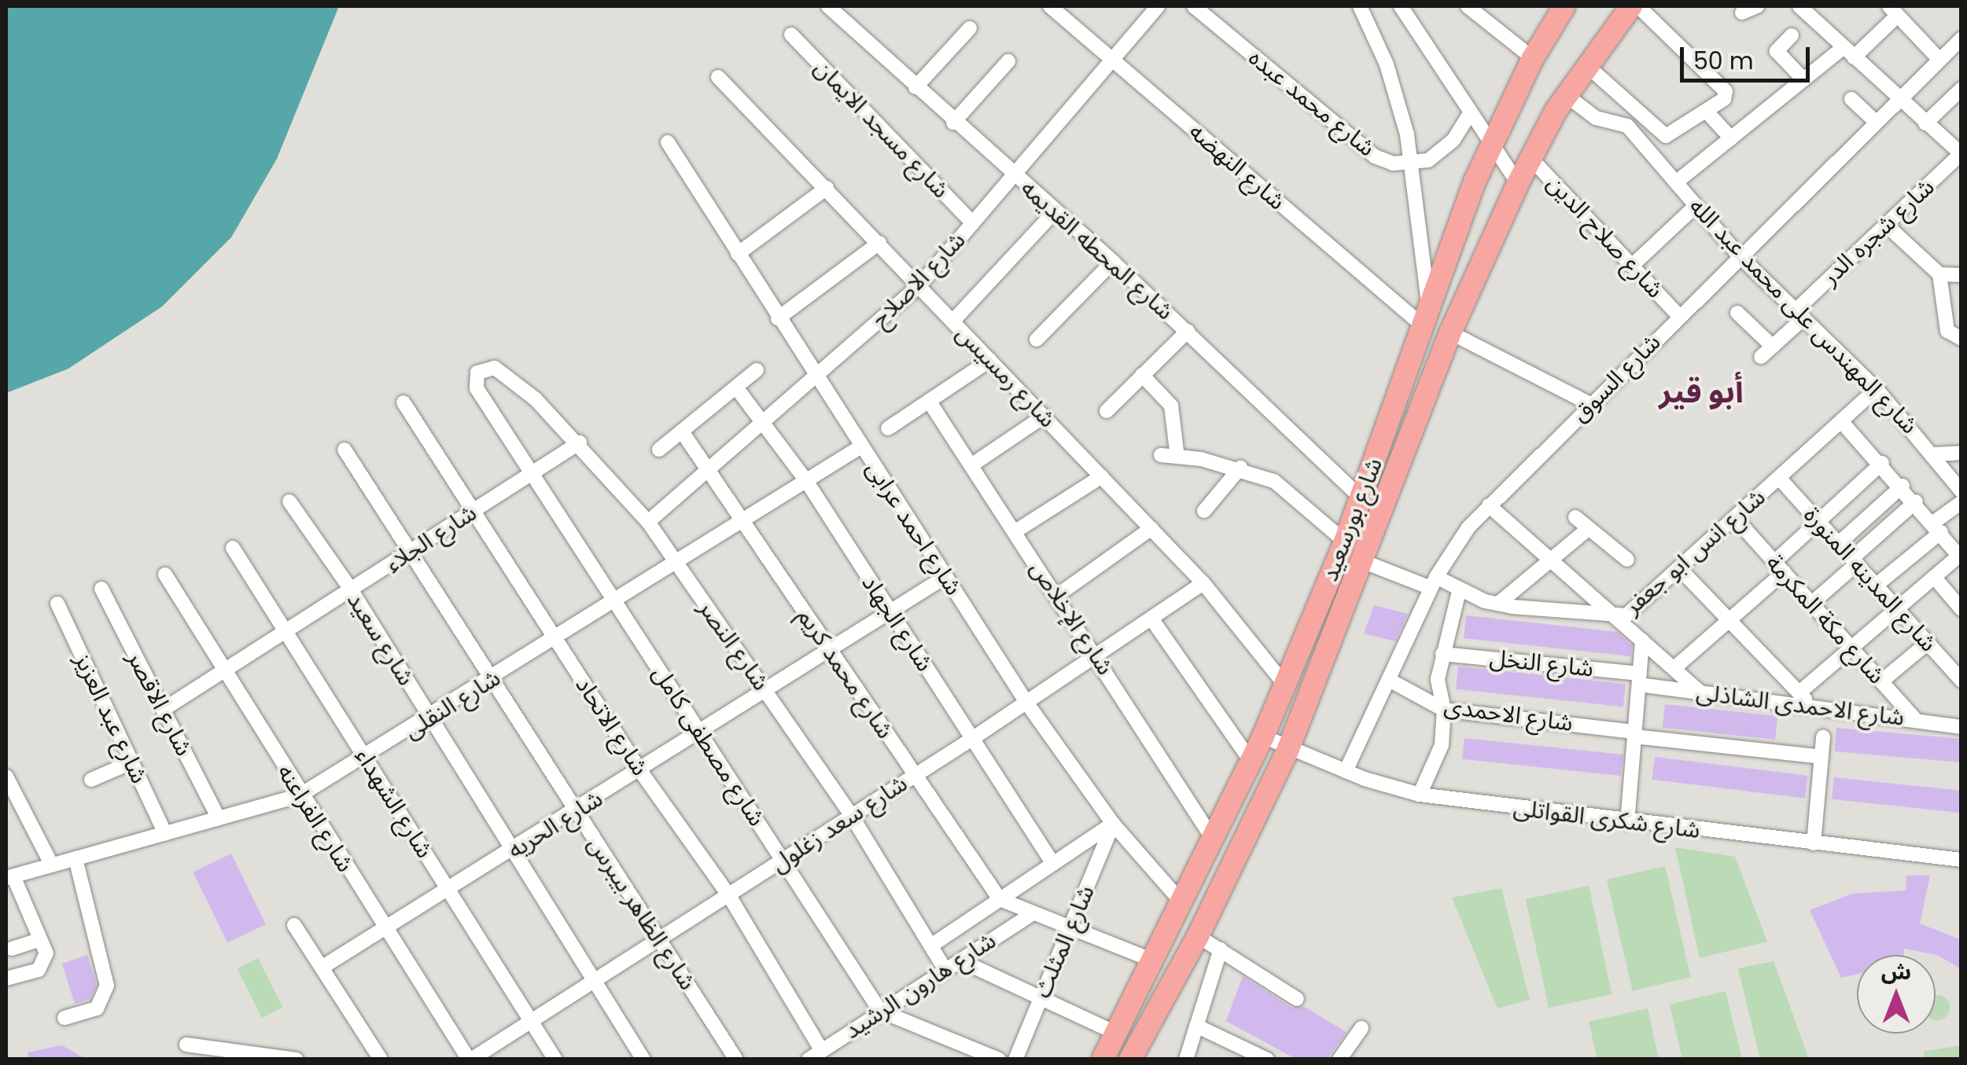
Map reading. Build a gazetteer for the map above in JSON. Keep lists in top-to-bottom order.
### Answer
{
  "streets": {
    "main road": ["شارع بورسعيد"],
    "street": [
      "شارع محمد عبده",
      "شارع مسجد الايمان",
      "شارع النهضه",
      "شارع شجره الدر",
      "شارع صلاح الدين",
      "شارع المحطه القديمه",
      "شارع الاصلاح",
      "شارع المهندس على محمد عبد الله",
      "شارع رمسيس",
      "شارع السوق",
      "شارع احمد عرابى",
      "شارع الجلاء",
      "شارع انس ابو جعفر",
      "شارع المدينه المنورة",
      "شارع الإخلاص",
      "شارع مكة المكرمة",
      "شارع الجهاد",
      "شارع سعيد",
      "شارع النصر",
      "شارع النخل",
      "شارع محمد كريم",
      "شارع الاقصر",
      "شارع النقلى",
      "شارع الاحمدى الشاذلى",
      "شارع الاحمدى",
      "شارع عبد العزيز",
      "شارع الاتحاد",
      "شارع مصطفى كامل",
      "شارع الشهداء",
      "شارع الفراعنه",
      "شارع شكرى القواتلى",
      "شارع سعد زغلول",
      "شارع الحريه",
      "شارع الظاهر بيبرس",
      "شارع المثلث",
      "شارع هارون الرشيد"
    ]
  },
  "crossings": [
    ["شارع مسجد الايمان", "شارع الاصلاح"],
    ["شارع النهضه", "شارع الاصلاح"],
    ["شارع النهضه", "شارع بورسعيد"],
    ["شارع شجره الدر", "شارع المهندس على محمد عبد الله"],
    ["شارع صلاح الدين", "شارع السوق"],
    ["شارع صلاح الدين", "شارع بورسعيد"],
    ["شارع المحطه القديمه", "شارع الاصلاح"],
    ["شارع المحطه القديمه", "شارع بورسعيد"],
    ["شارع الاصلاح", "شارع رمسيس"],
    ["شارع الاصلاح", "شارع احمد عرابى"],
    ["شارع الاصلاح", "شارع الجهاد"],
    ["شارع الاصلاح", "شارع النصر"],
    ["شارع الاصلاح", "شارع محمد كريم"],
    ["شارع المهندس على محمد عبد الله", "شارع السوق"],
    ["شارع المهندس على محمد عبد الله", "شارع بورسعيد"],
    ["شارع المهندس على محمد عبد الله", "شارع انس ابو جعفر"],
    ["شارع رمسيس", "شارع بورسعيد"],
    ["شارع رمسيس", "شارع سعد زغلول"],
    ["شارع السوق", "شارع انس ابو جعفر"],
    ["شارع السوق", "شارع الاحمدى"],
    ["شارع السوق", "شارع شكرى القواتلى"],
    ["شارع بورسعيد", "شارع احمد عرابى"],
    ["شارع بورسعيد", "شارع انس ابو جعفر"],
    ["شارع بورسعيد", "شارع الإخلاص"],
    ["شارع بورسعيد", "شارع شكرى القواتلى"],
    ["شارع احمد عرابى", "شارع النقلى"],
    ["شارع احمد عرابى", "شارع سعد زغلول"],
    ["شارع احمد عرابى", "شارع الحريه"],
    ["شارع احمد عرابى", "شارع المثلث"],
    ["شارع الجلاء", "شارع سعيد"],
    ["شارع الجلاء", "شارع النصر"],
    ["شارع الجلاء", "شارع الاقصر"],
    ["شارع الجلاء", "شارع الاتحاد"],
    ["شارع الجلاء", "شارع مصطفى كامل"],
    ["شارع الجلاء", "شارع الشهداء"],
    ["شارع الجلاء", "شارع الفراعنه"],
    ["شارع الجلاء", "شارع الظاهر بيبرس"],
    ["شارع انس ابو جعفر", "شارع المدينه المنورة"],
    ["شارع انس ابو جعفر", "شارع مكة المكرمة"],
    ["شارع الإخلاص", "شارع سعد زغلول"],
    ["شارع مكة المكرمة", "شارع الاحمدى الشاذلى"],
    ["شارع الجهاد", "شارع النقلى"],
    ["شارع الجهاد", "شارع سعد زغلول"],
    ["شارع الجهاد", "شارع الحريه"],
    ["شارع سعيد", "شارع النقلى"],
    ["شارع سعيد", "شارع سعد زغلول"],
    ["شارع سعيد", "شارع الحريه"],
    ["شارع النصر", "شارع النقلى"],
    ["شارع النصر", "شارع مصطفى كامل"],
    ["شارع النصر", "شارع سعد زغلول"],
    ["شارع النصر", "شارع الحريه"],
    ["شارع النصر", "شارع هارون الرشيد"],
    ["شارع النخل", "شارع الاحمدى الشاذلى"],
    ["شارع محمد كريم", "شارع النقلى"],
    ["شارع محمد كريم", "شارع سعد زغلول"],
    ["شارع محمد كريم", "شارع الحريه"],
    ["شارع الاقصر", "شارع النقلى"],
    ["شارع النقلى", "شارع عبد العزيز"],
    ["شارع النقلى", "شارع الاتحاد"],
    ["شارع النقلى", "شارع مصطفى كامل"],
    ["شارع النقلى", "شارع الشهداء"],
    ["شارع النقلى", "شارع الفراعنه"],
    ["شارع النقلى", "شارع الظاهر بيبرس"],
    ["شارع الاتحاد", "شارع سعد زغلول"],
    ["شارع الاتحاد", "شارع الحريه"],
    ["شارع الاتحاد", "شارع هارون الرشيد"],
    ["شارع مصطفى كامل", "شارع سعد زغلول"],
    ["شارع مصطفى كامل", "شارع الحريه"],
    ["شارع مصطفى كامل", "شارع هارون الرشيد"],
    ["شارع الشهداء", "شارع سعد زغلول"],
    ["شارع الشهداء", "شارع الحريه"],
    ["شارع الفراعنه", "شارع سعد زغلول"],
    ["شارع الفراعنه", "شارع الحريه"],
    ["شارع سعد زغلول", "شارع الظاهر بيبرس"],
    ["شارع الحريه", "شارع الظاهر بيبرس"]
  ],
  "districts": ["أبو قير"],
  "scale_bar": "50 m",
  "north": "top"
}
